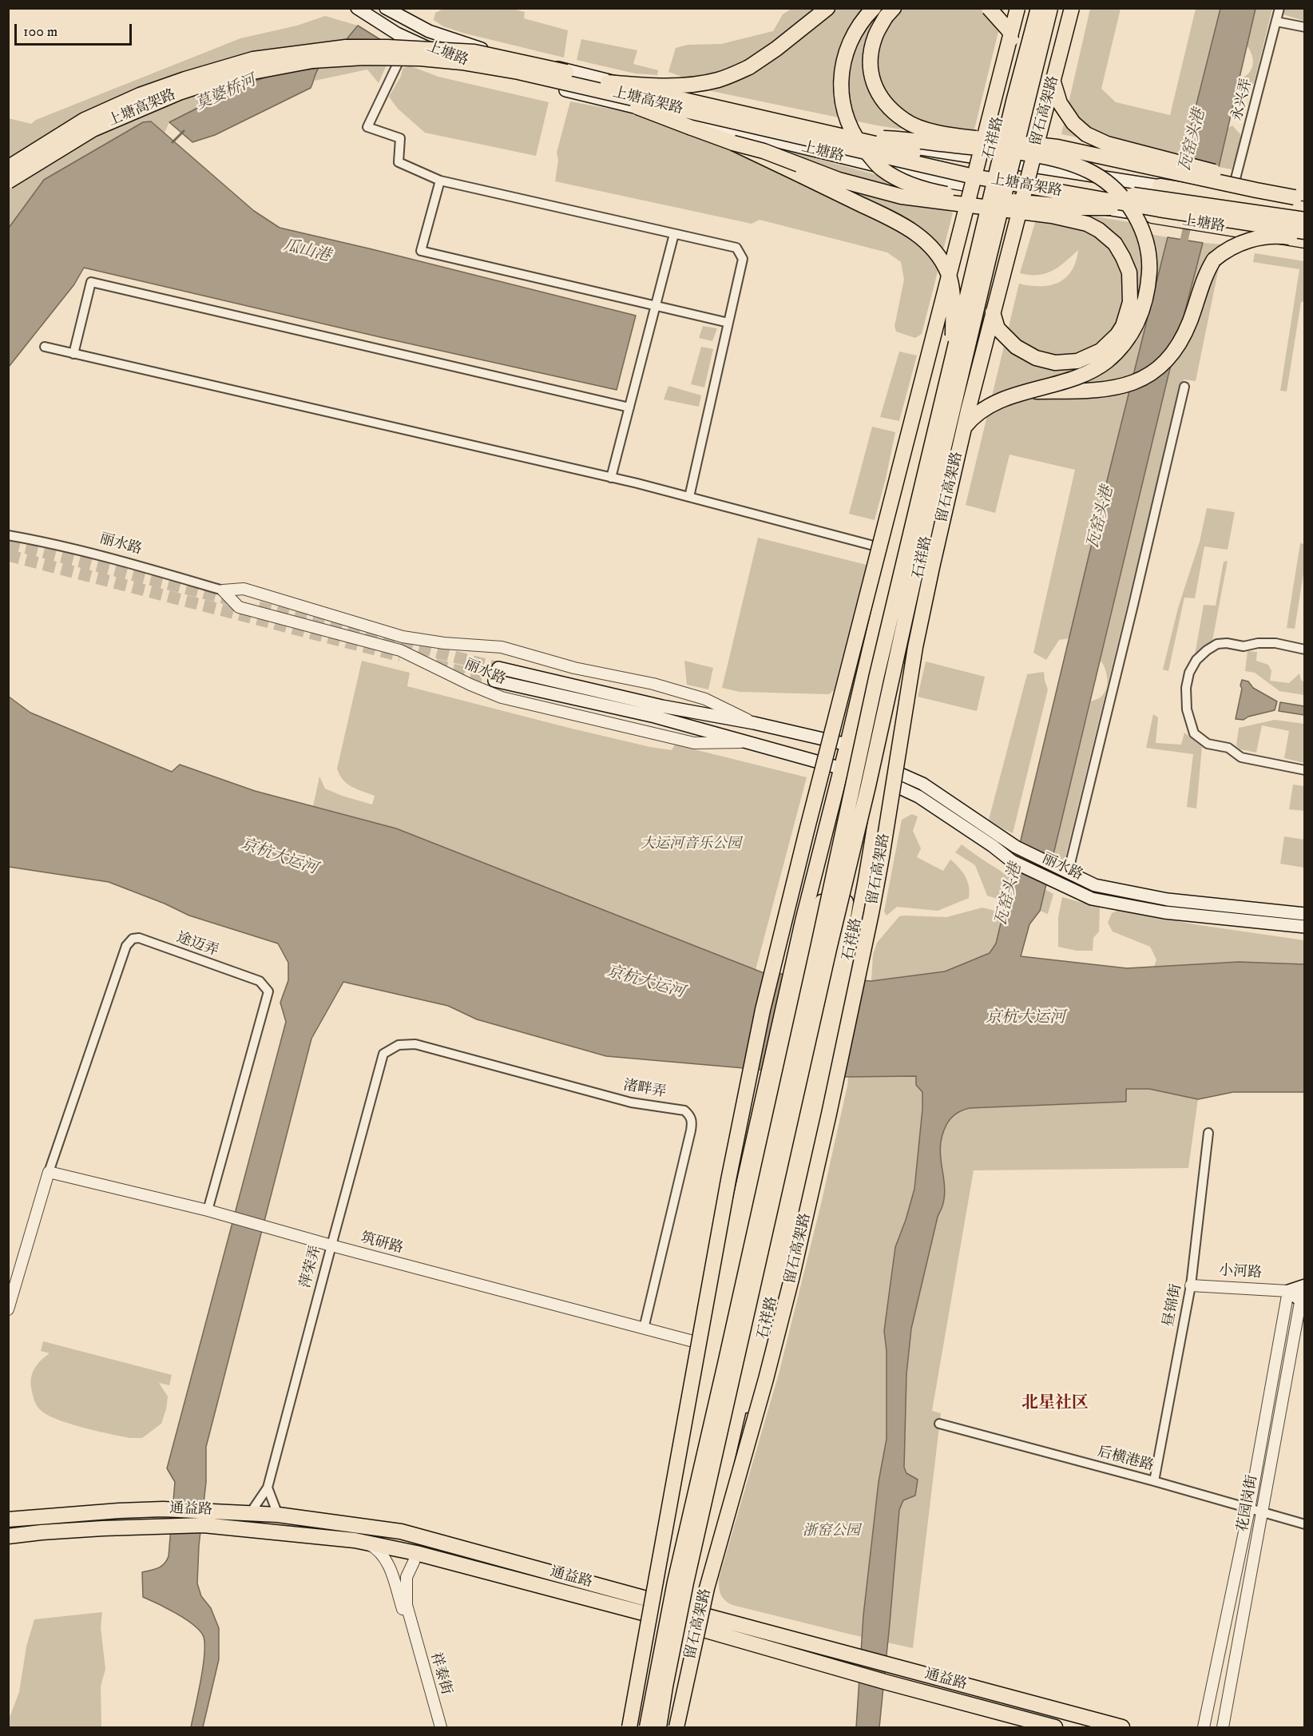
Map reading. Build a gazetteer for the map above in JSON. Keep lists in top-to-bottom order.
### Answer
{
  "streets": {
    "main road": [
      "上塘路",
      "上塘高架路",
      "留石高架路",
      "石祥路",
      "丽水路",
      "小河路",
      "通益路"
    ],
    "street": [
      "永兴弄",
      "途迈弄",
      "渚畔弄",
      "筑研路",
      "萍荣弄",
      "昼锦街",
      "后横港路",
      "花园岗街",
      "祥泰街"
    ]
  },
  "crossings": [
    ["上塘路", "永兴弄"],
    ["上塘路", "上塘高架路"],
    ["上塘路", "石祥路"],
    ["石祥路", "丽水路"],
    ["石祥路", "筑研路"],
    ["石祥路", "通益路"],
    ["途迈弄", "筑研路"],
    ["渚畔弄", "筑研路"],
    ["渚畔弄", "萍荣弄"],
    ["筑研路", "萍荣弄"],
    ["萍荣弄", "通益路"],
    ["小河路", "昼锦街"],
    ["小河路", "花园岗街"],
    ["昼锦街", "后横港路"],
    ["后横港路", "花园岗街"],
    ["通益路", "祥泰街"]
  ],
  "districts": ["北星社区"],
  "water": [
    "莫婆桥河",
    "瓦窑头港",
    "瓜山港",
    "京杭大运河"
  ],
  "parks": ["大运河音乐公园", "浙窑公园"],
  "scale_bar": "100 m"
}
